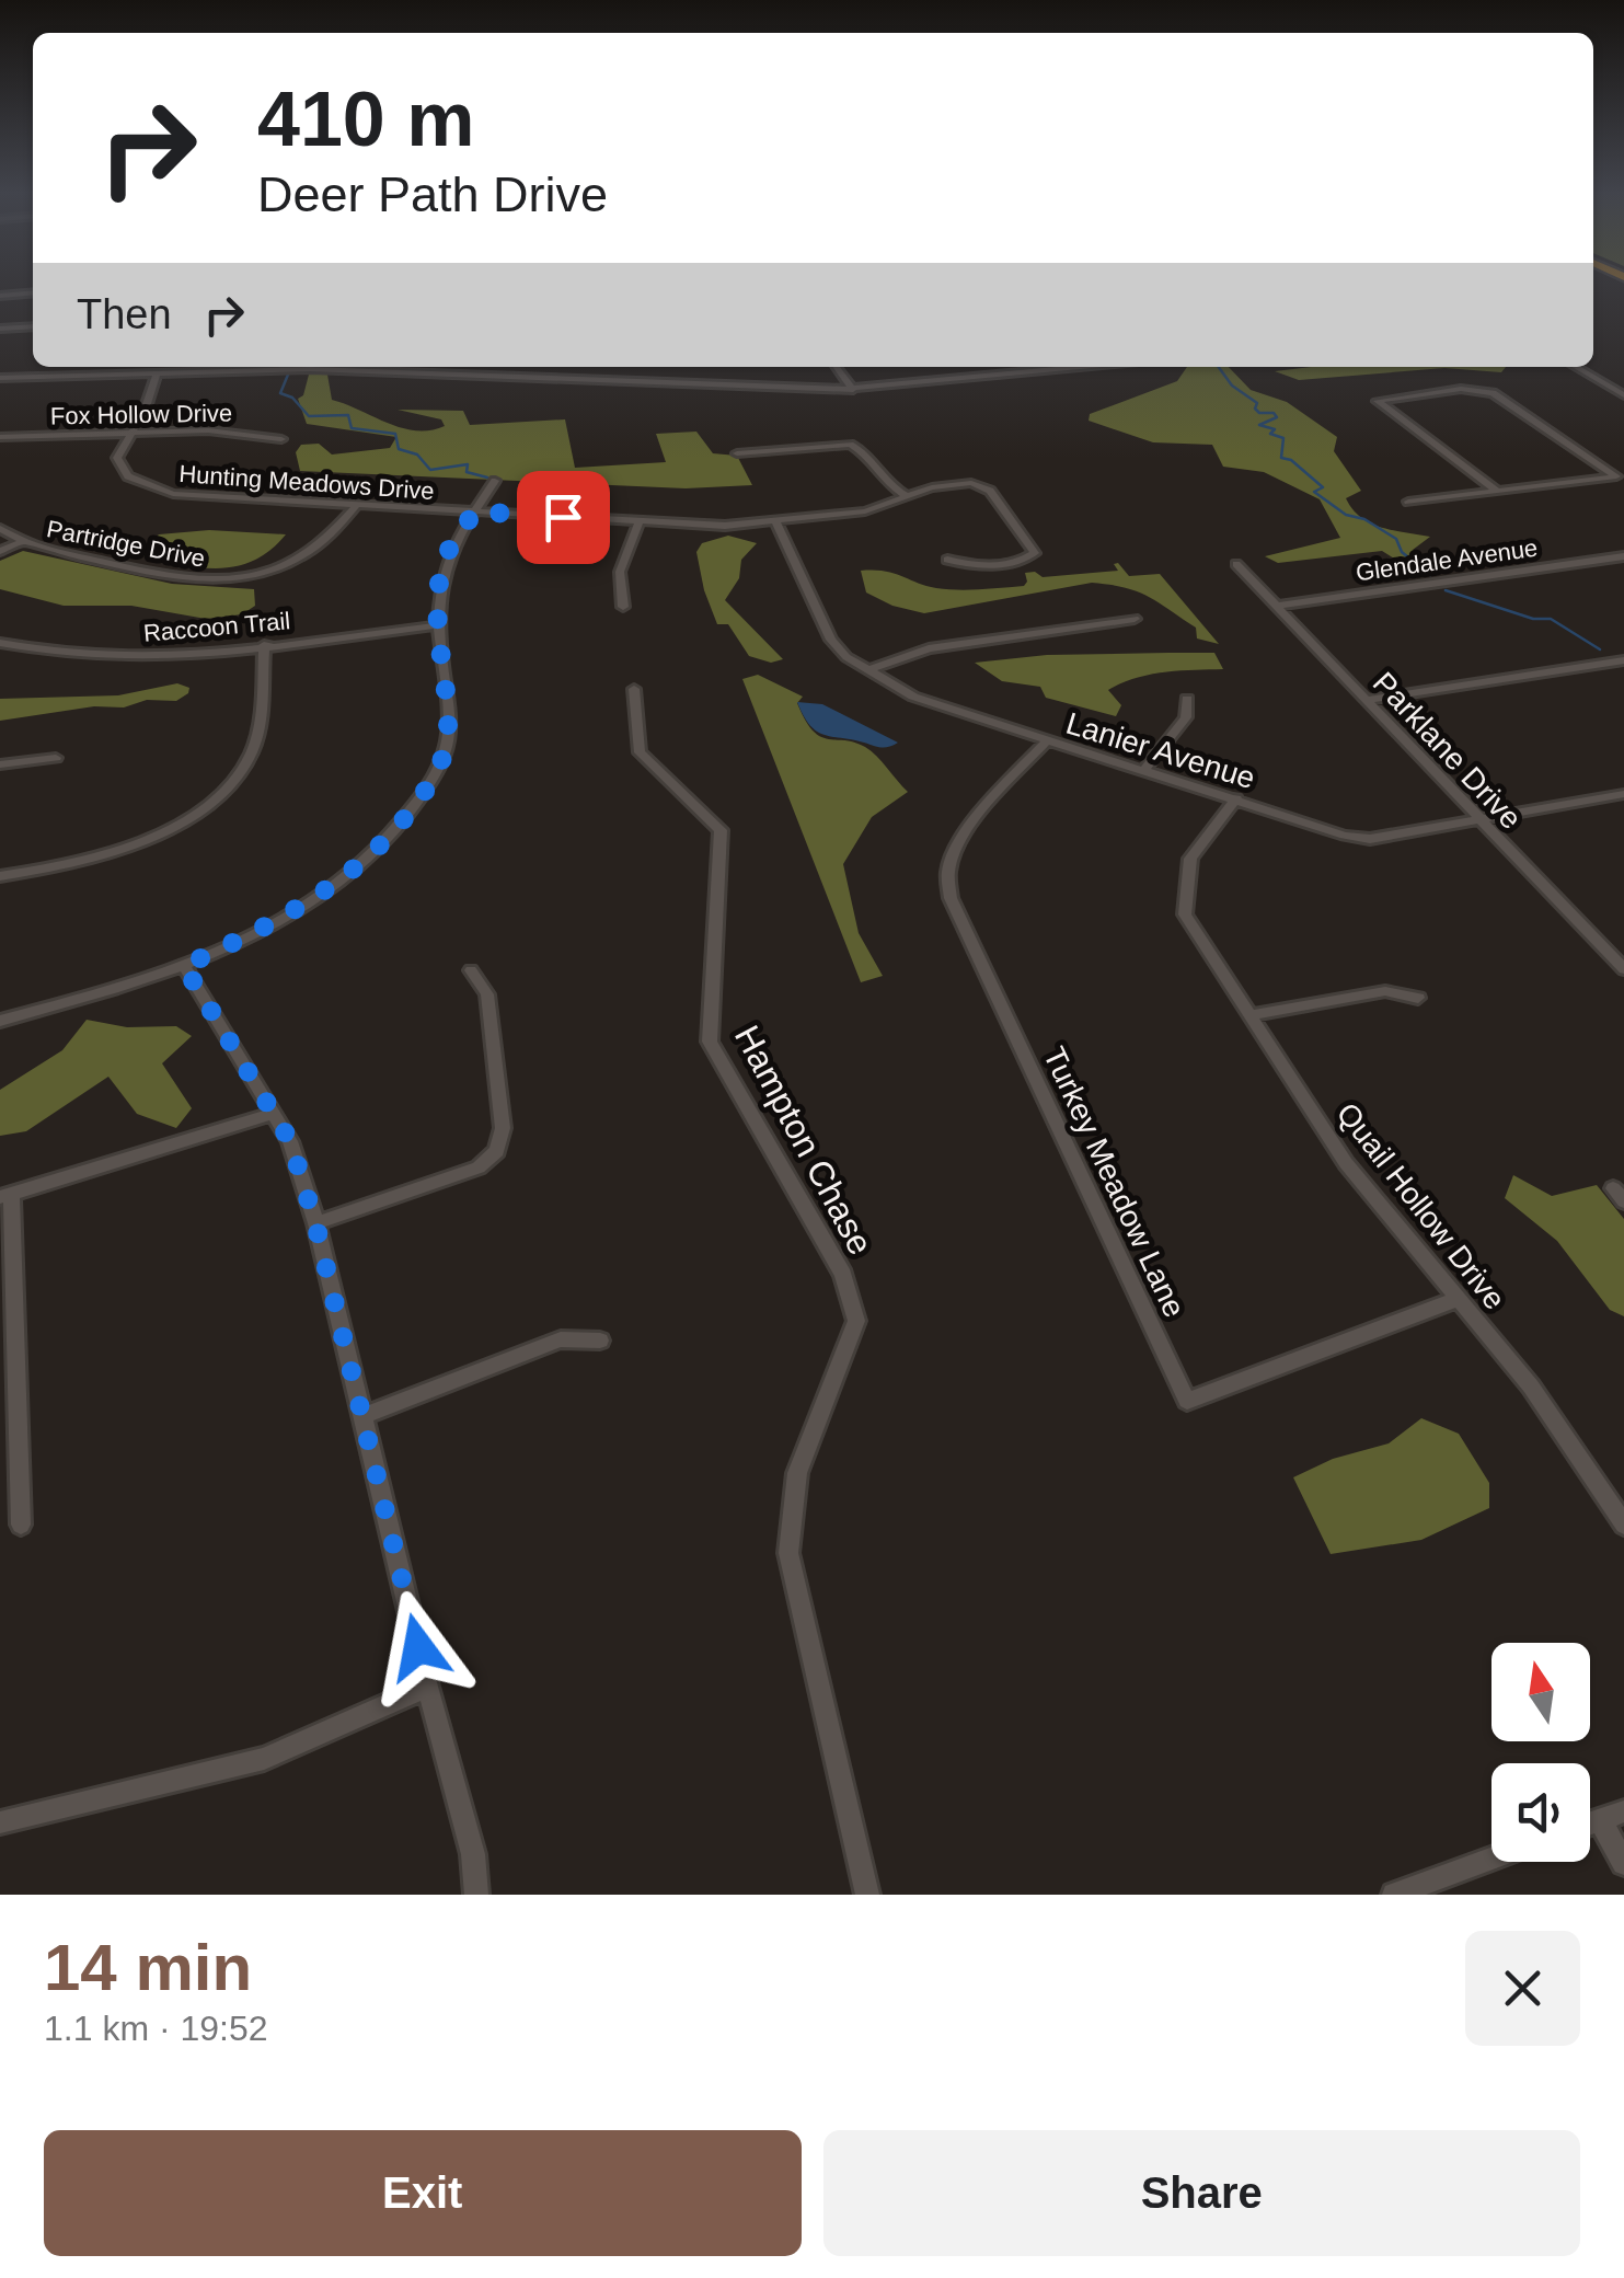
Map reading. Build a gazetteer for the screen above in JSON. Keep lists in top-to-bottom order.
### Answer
{
  "streets": {
    "street": [
      "Fox Hollow Drive",
      "Hunting Meadows Drive",
      "Partridge Drive",
      "Glendale Avenue",
      "Raccoon Trail",
      "Lanier Avenue",
      "Parklane Drive",
      "Hampton Chase",
      "Turkey Meadow Lane",
      "Quail Hollow Drive"
    ]
  },
  "crossings": [
    ["Fox Hollow Drive", "Hunting Meadows Drive"],
    ["Hunting Meadows Drive", "Partridge Drive"],
    ["Hunting Meadows Drive", "Lanier Avenue"],
    ["Glendale Avenue", "Parklane Drive"],
    ["Lanier Avenue", "Parklane Drive"],
    ["Lanier Avenue", "Turkey Meadow Lane"],
    ["Lanier Avenue", "Quail Hollow Drive"],
    ["Turkey Meadow Lane", "Quail Hollow Drive"]
  ],
  "north": "top",
  "page": {
    "turn": ["410 m", "Deer Path Drive"],
    "then": "Then",
    "heading": ["14 min", "1.1 km · 19:52"],
    "buttons": ["Exit", "Share"]
  }
}
